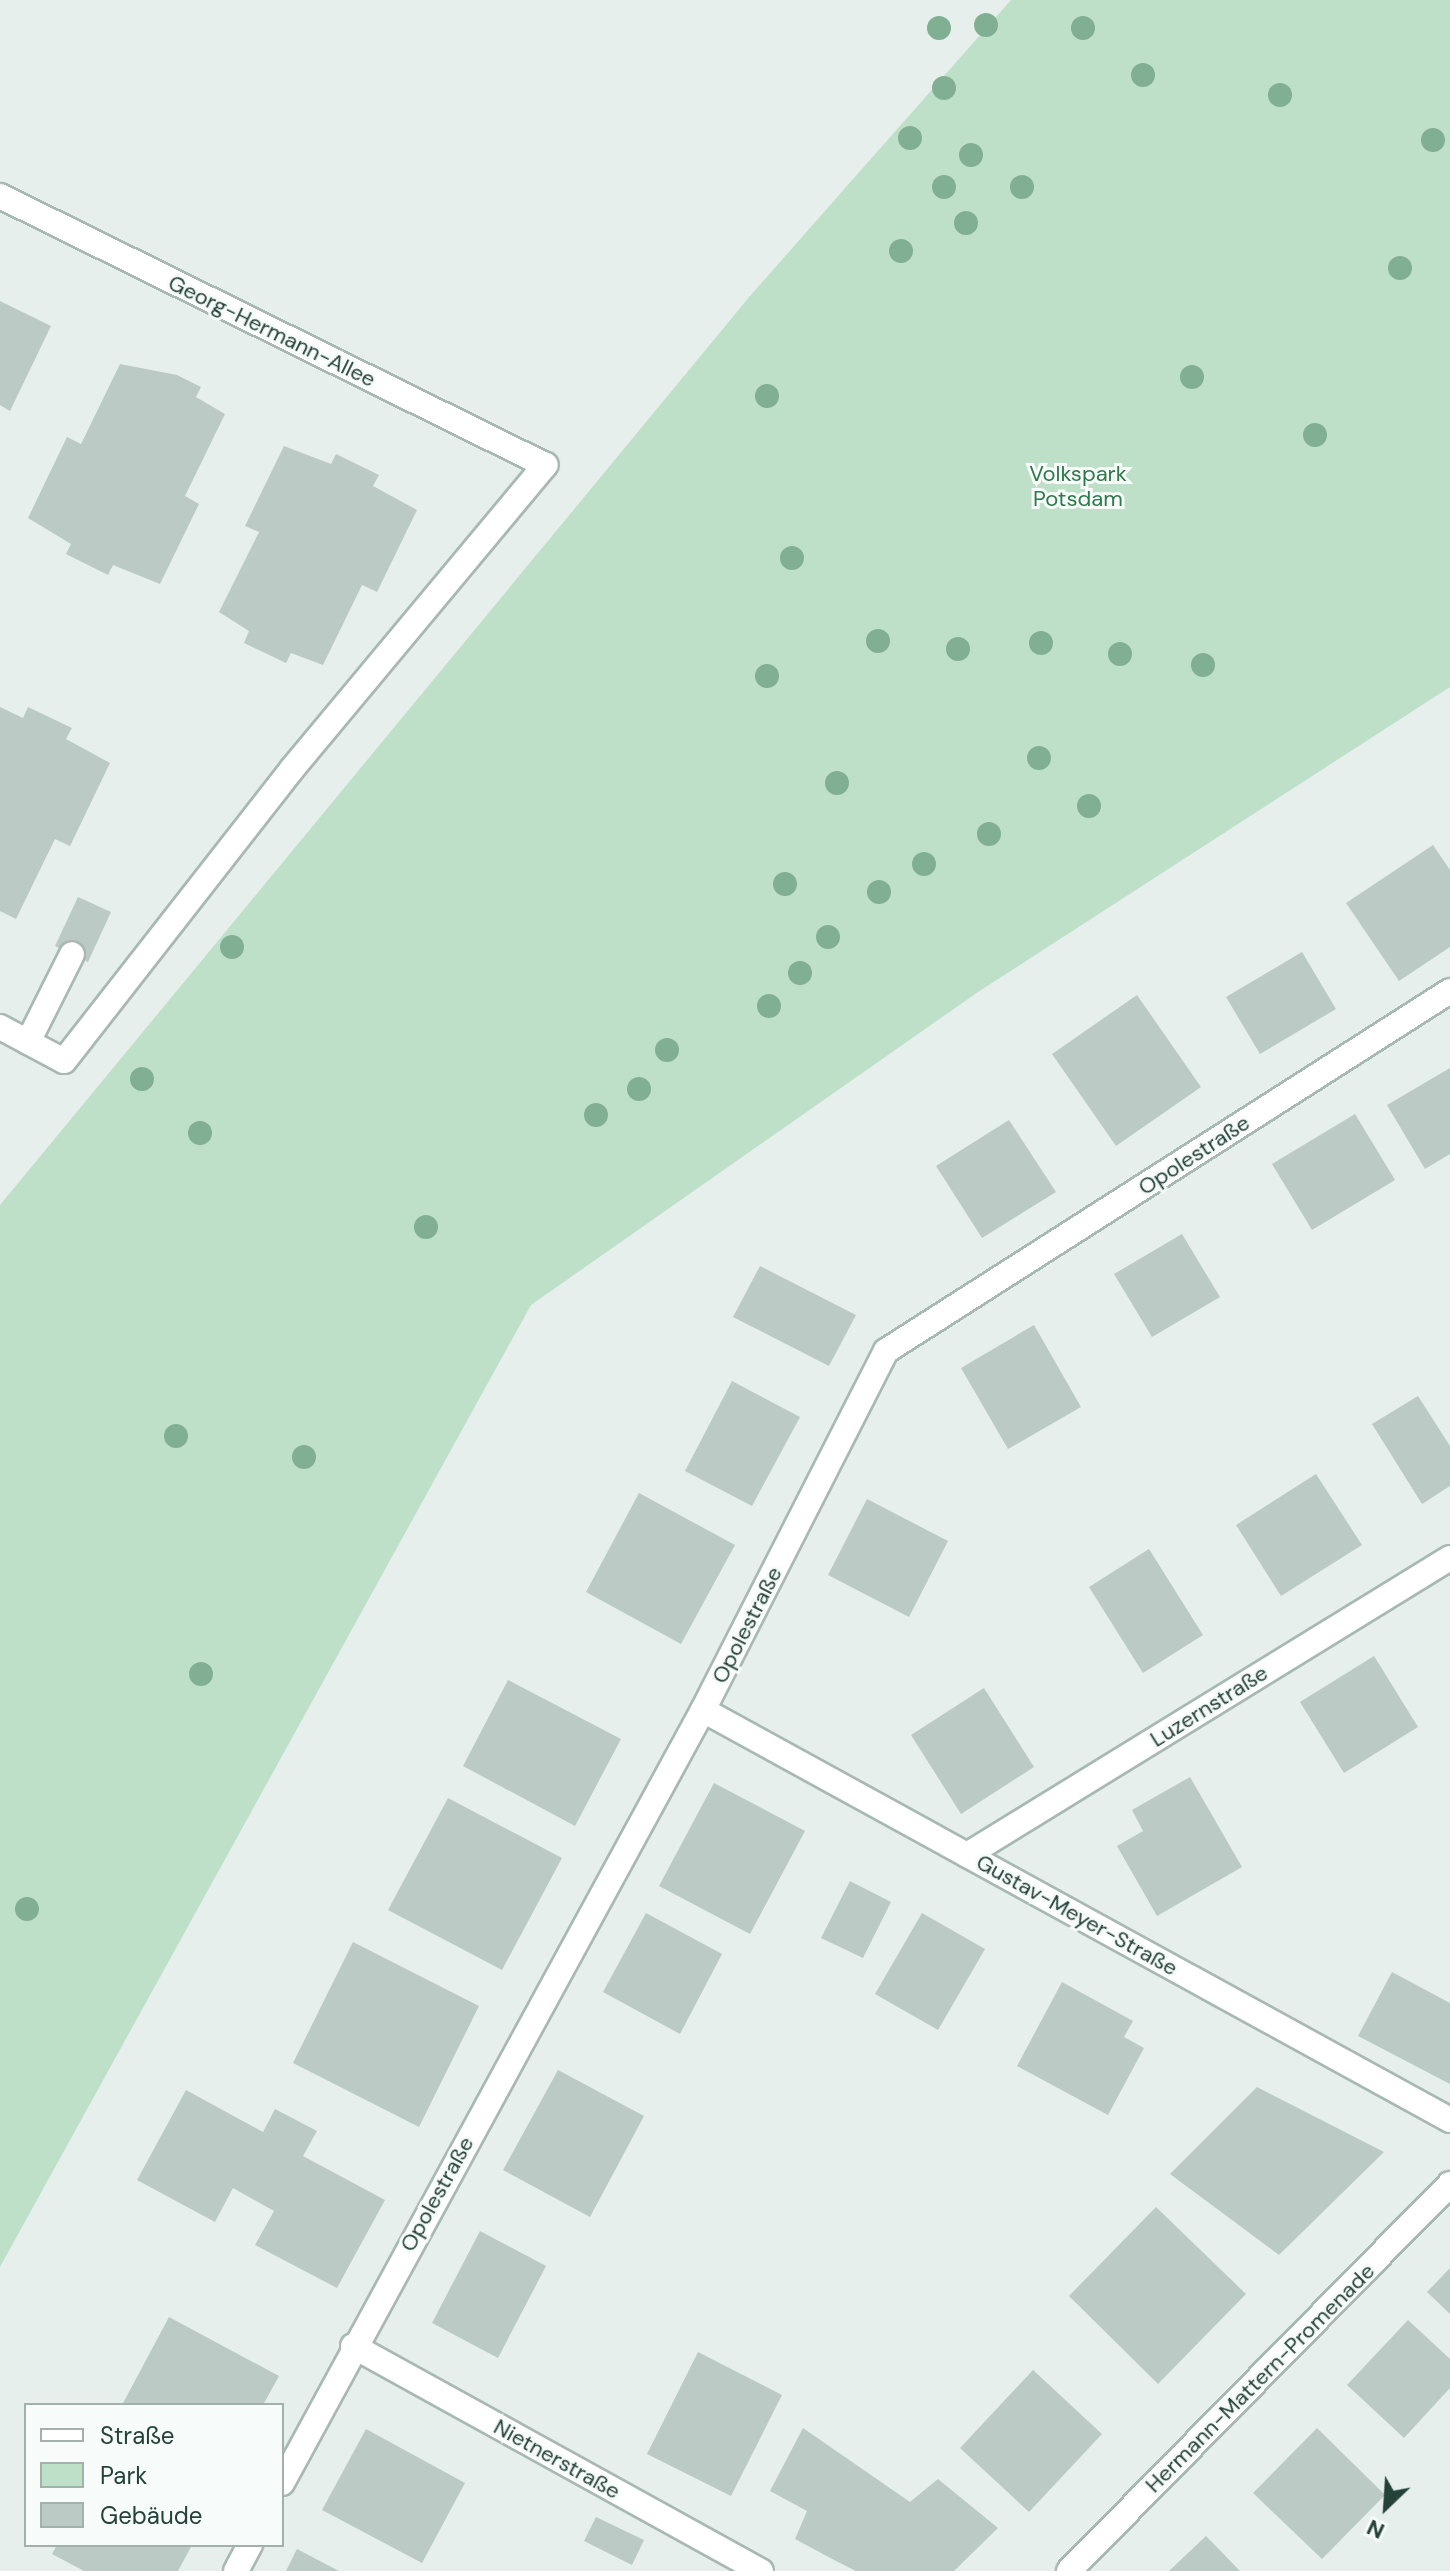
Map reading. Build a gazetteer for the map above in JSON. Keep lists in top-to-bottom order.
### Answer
{
  "streets": {
    "street": [
      "Georg-Hermann-Allee",
      "Opolestraße",
      "Luzernstraße",
      "Gustav-Meyer-Straße",
      "Hermann-Mattern-Promenade",
      "Nietnerstraße"
    ]
  },
  "crossings": [
    ["Opolestraße", "Gustav-Meyer-Straße"],
    ["Opolestraße", "Nietnerstraße"],
    ["Luzernstraße", "Gustav-Meyer-Straße"]
  ],
  "parks": ["Volkspark Potsdam"],
  "legend": ["Straße", "Park", "Gebäude"],
  "north": "bottom left"
}
